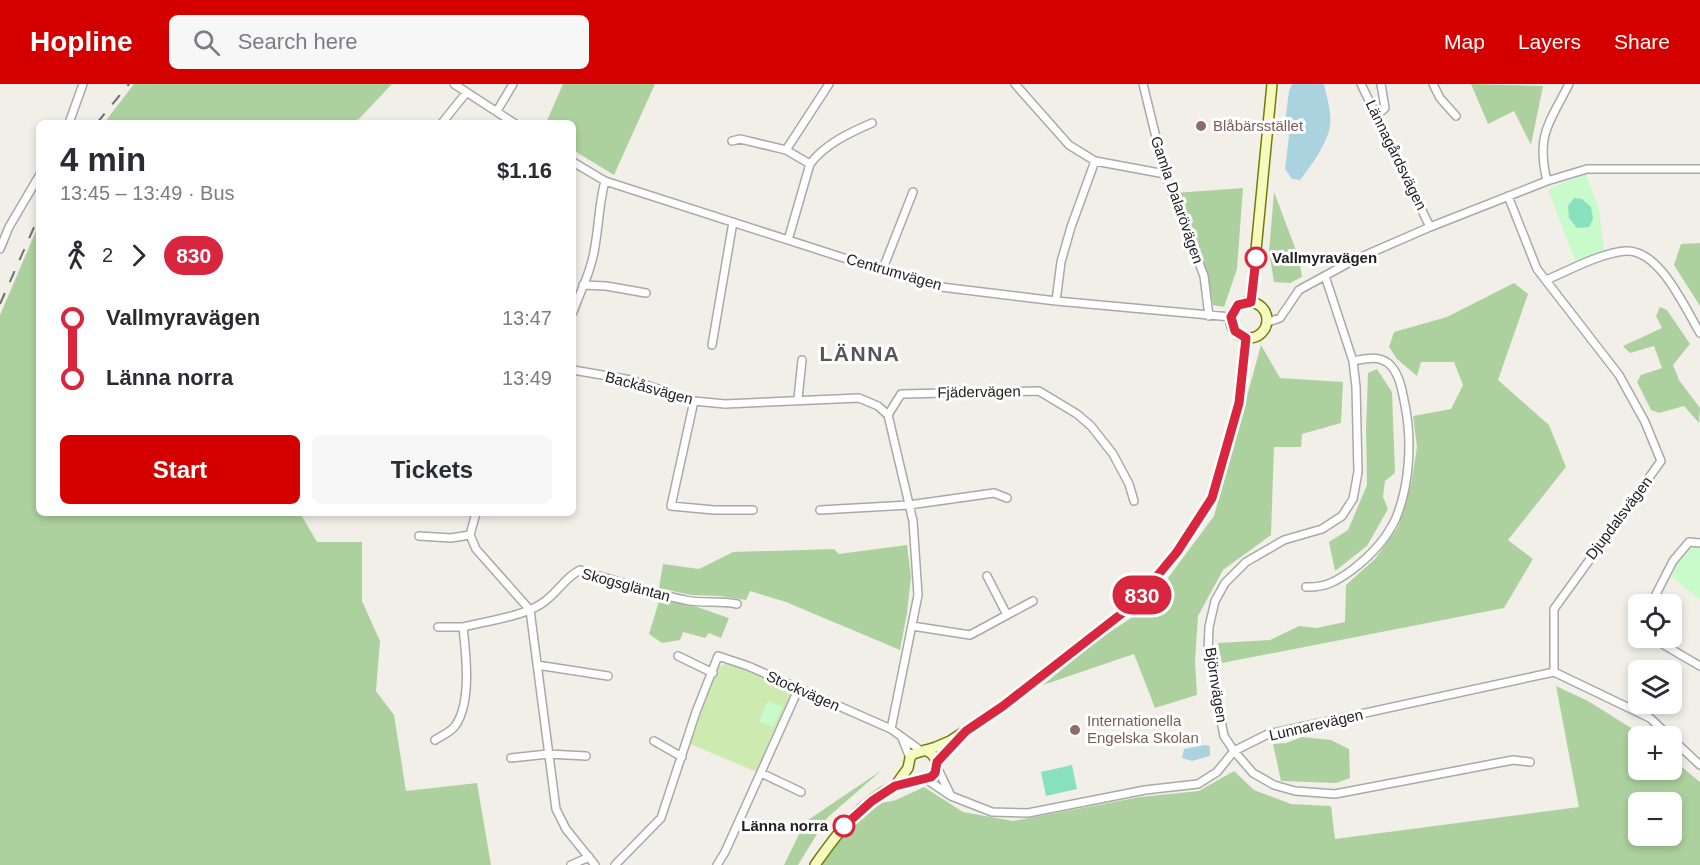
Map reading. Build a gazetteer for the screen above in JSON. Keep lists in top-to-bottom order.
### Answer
{
  "streets": {
    "street": [
      "Lännagårdsvägen",
      "Gamla Dalarövägen",
      "Centrumvägen",
      "Backåsvägen",
      "Fjädervägen",
      "Djupdalsvägen",
      "Skogsgläntan",
      "Björnvägen",
      "Stockvägen",
      "Lunnarevägen"
    ]
  },
  "crossings": [
    ["Gamla Dalarövägen", "Centrumvägen"],
    ["Backåsvägen", "Fjädervägen"],
    ["Djupdalsvägen", "Lunnarevägen"],
    ["Björnvägen", "Lunnarevägen"],
    ["Stockvägen", "Lunnarevägen"]
  ],
  "districts": ["LÄNNA"],
  "places": [
    "Blåbärsstället",
    "Vallmyravägen",
    "Internationella Engelska Skolan",
    "Länna norra"
  ],
  "lines": ["bus line 830"],
  "page": {
    "header": "Hopline",
    "search": "Search here",
    "nav": ["Map", "Layers", "Share"],
    "on_map": "830",
    "heading": ["4 min", "13:45 – 13:49 · Bus", "$1.16"],
    "legs": ["2", "830"],
    "list": [
      {
        "name": "Vallmyravägen",
        "value": "13:47"
      },
      {
        "name": "Länna norra",
        "value": "13:49"
      }
    ],
    "buttons": ["Start", "Tickets"],
    "map_buttons": ["+", "−"]
  }
}
